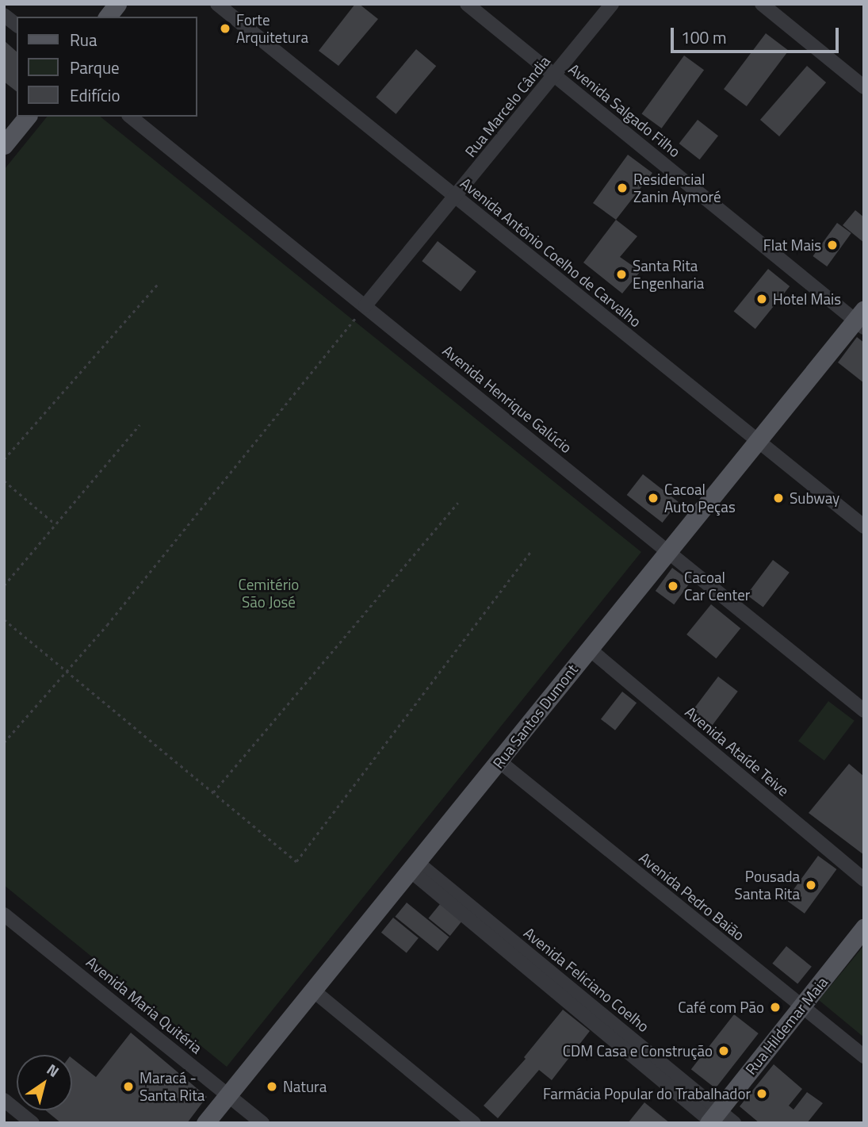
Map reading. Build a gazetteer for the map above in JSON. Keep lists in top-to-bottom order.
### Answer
{
  "streets": {
    "main road": ["Rua Santos Dumont", "Rua Hildemar Maia"],
    "street": [
      "Rua Marcelo Cândia",
      "Avenida Salgado Filho",
      "Avenida Antônio Coelho de Carvalho",
      "Avenida Henrique Galúcio",
      "Avenida Ataíde Teive",
      "Avenida Pedro Baião",
      "Avenida Feliciano Coelho",
      "Avenida Maria Quitéria"
    ]
  },
  "crossings": [
    ["Rua Marcelo Cândia", "Avenida Salgado Filho"],
    ["Rua Marcelo Cândia", "Avenida Antônio Coelho de Carvalho"],
    ["Rua Marcelo Cândia", "Avenida Henrique Galúcio"],
    ["Avenida Salgado Filho", "Rua Santos Dumont"],
    ["Avenida Antônio Coelho de Carvalho", "Rua Santos Dumont"],
    ["Avenida Henrique Galúcio", "Rua Santos Dumont"],
    ["Rua Santos Dumont", "Avenida Ataíde Teive"],
    ["Rua Santos Dumont", "Avenida Pedro Baião"],
    ["Rua Santos Dumont", "Avenida Feliciano Coelho"],
    ["Rua Santos Dumont", "Avenida Maria Quitéria"],
    ["Avenida Pedro Baião", "Rua Hildemar Maia"],
    ["Avenida Feliciano Coelho", "Rua Hildemar Maia"]
  ],
  "parks": ["Cemitério São José"],
  "places": [
    "Forte Arquitetura",
    "Residencial Zanin Aymoré",
    "Flat Mais",
    "Santa Rita Engenharia",
    "Hotel Mais",
    "Cacoal Auto Peças",
    "Subway",
    "Cacoal Car Center",
    "Pousada Santa Rita",
    "Café com Pão",
    "CDM Casa e Construção",
    "Maracá - Santa Rita",
    "Natura",
    "Farmácia Popular do Trabalhador"
  ],
  "legend": ["Rua", "Parque", "Edifício"],
  "scale_bar": "100 m",
  "north": "top right"
}
